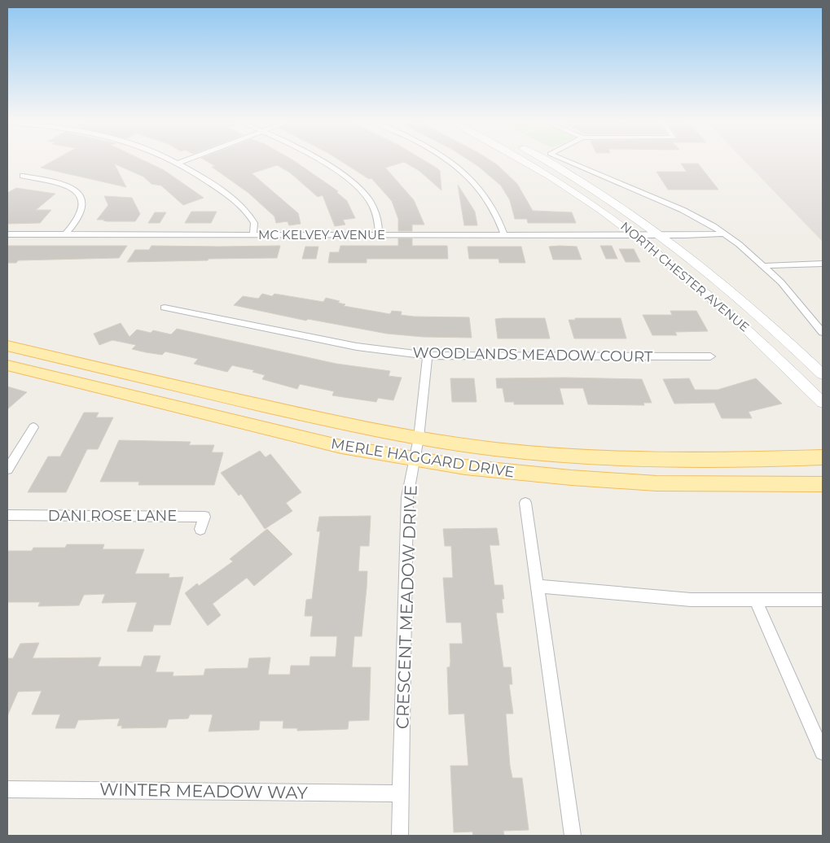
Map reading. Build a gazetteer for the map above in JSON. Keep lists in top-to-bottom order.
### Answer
{
  "streets": {
    "main road": ["NORTH CHESTER AVENUE", "MERLE HAGGARD DRIVE"],
    "street": [
      "MC KELVEY AVENUE",
      "WOODLANDS MEADOW COURT",
      "DANI ROSE LANE",
      "CRESCENT MEADOW DRIVE",
      "WINTER MEADOW WAY"
    ]
  },
  "crossings": [
    ["MC KELVEY AVENUE", "NORTH CHESTER AVENUE"],
    ["WOODLANDS MEADOW COURT", "CRESCENT MEADOW DRIVE"],
    ["MERLE HAGGARD DRIVE", "CRESCENT MEADOW DRIVE"],
    ["CRESCENT MEADOW DRIVE", "WINTER MEADOW WAY"]
  ]
}
